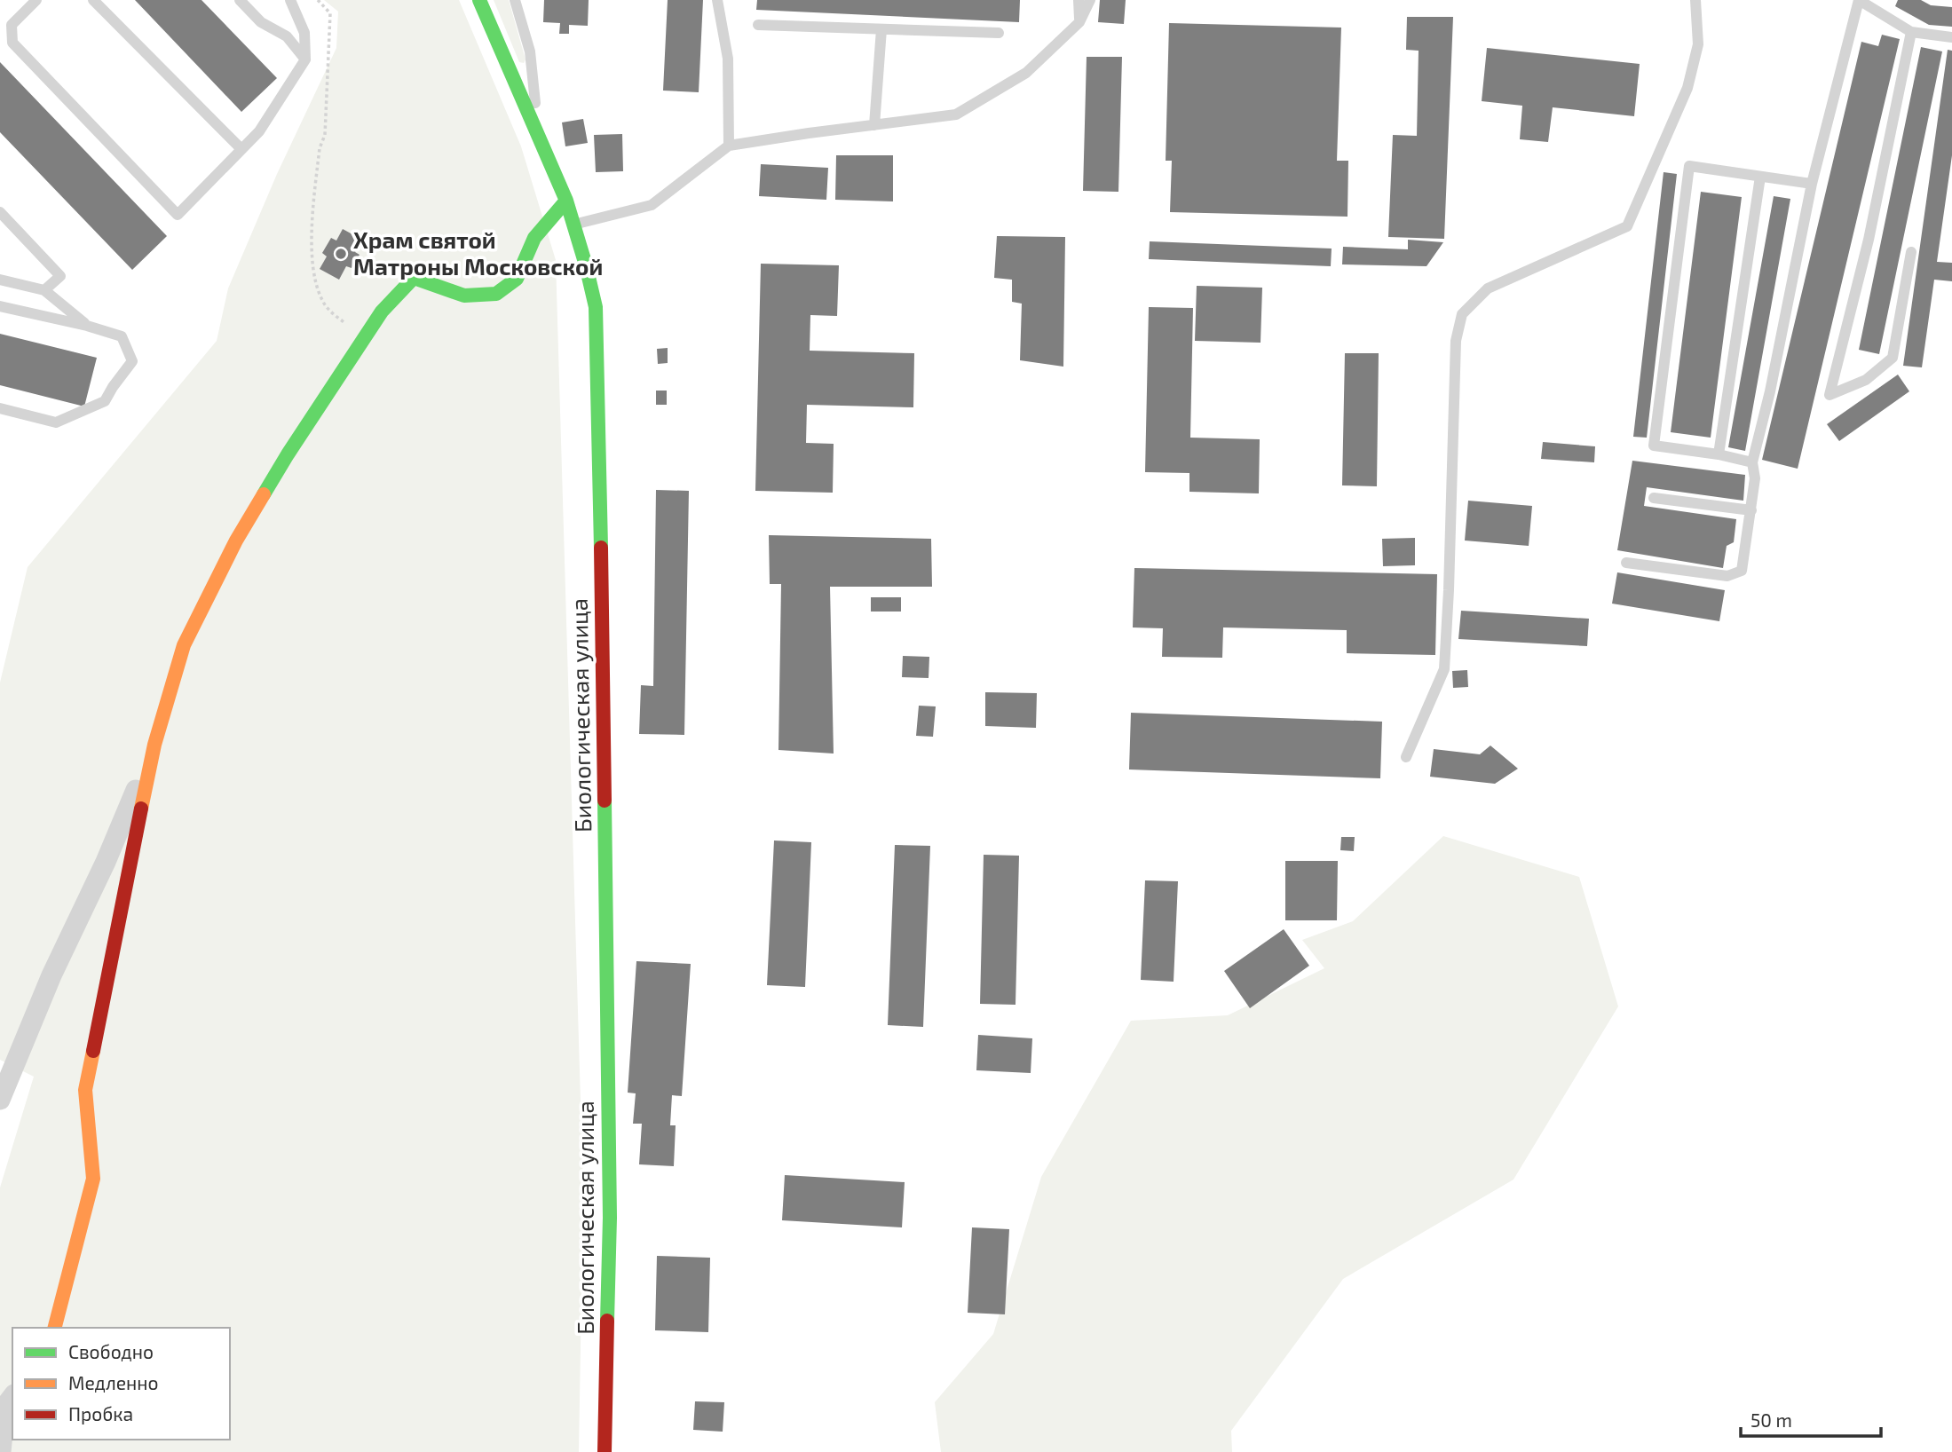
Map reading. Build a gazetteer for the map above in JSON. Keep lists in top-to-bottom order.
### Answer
{
  "streets": {
    "street": ["Биологическая улица"]
  },
  "places": ["Храм святой Матроны Московской"],
  "legend": ["Свободно", "Медленно", "Пробка"],
  "scale_bar": "50 m"
}
